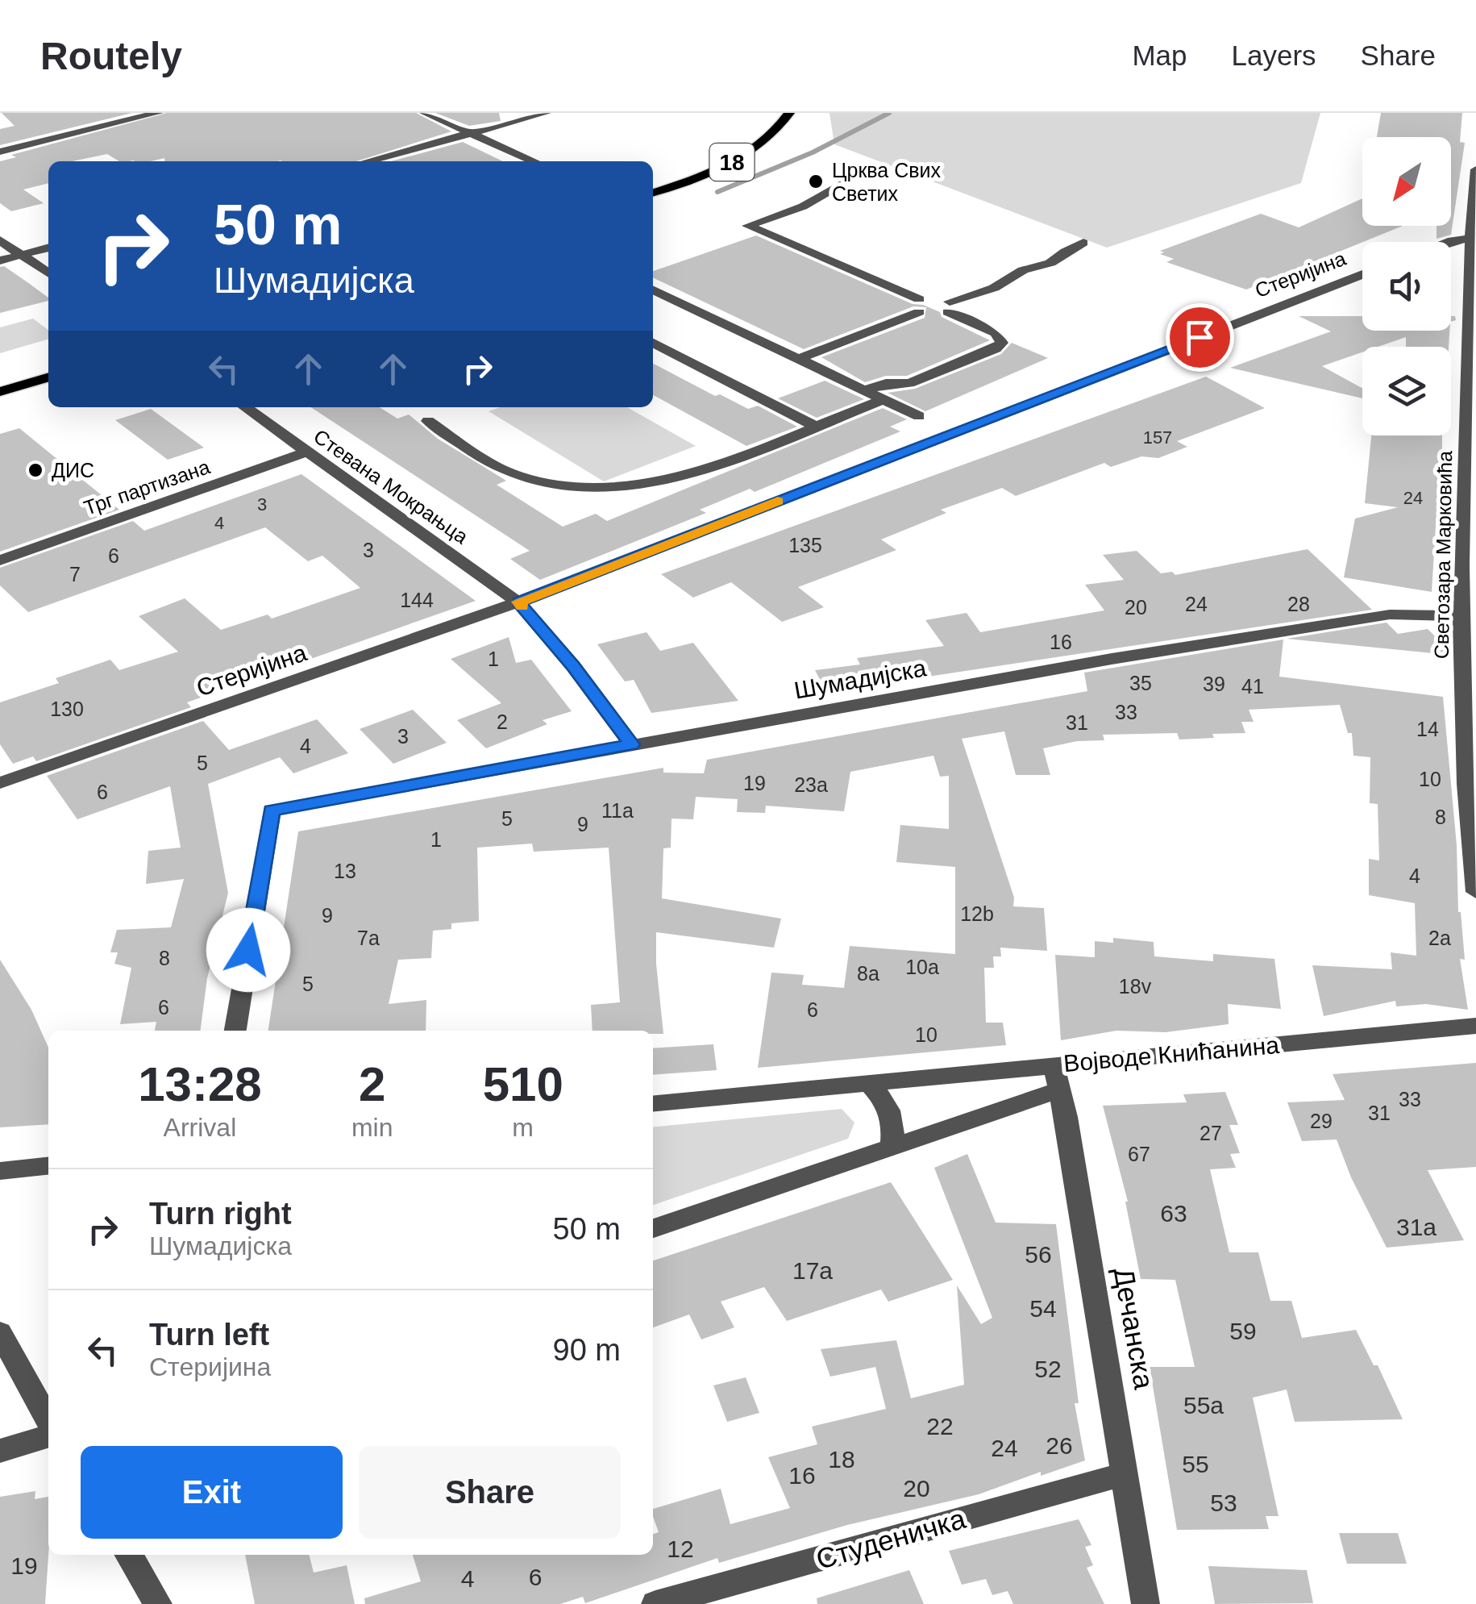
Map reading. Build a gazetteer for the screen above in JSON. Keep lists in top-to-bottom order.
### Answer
{
  "streets": {
    "main road": ["18"],
    "street": [
      "Стеријина",
      "Стевана Мокрањца",
      "Трг партизана",
      "Светозара Марковића",
      "Шумадијска",
      "Војводе Книћанина",
      "Дечанска",
      "Студеничка"
    ]
  },
  "crossings": [
    ["Стеријина", "Стевана Мокрањца"],
    ["Стевана Мокрањца", "Трг партизана"],
    ["Светозара Марковића", "Шумадијска"],
    ["Војводе Книћанина", "Дечанска"],
    ["Дечанска", "Студеничка"]
  ],
  "places": ["Црква Свих Светих", "ДИС"],
  "house_numbers": [
    "157",
    "24",
    "3",
    "4",
    "135",
    "3",
    "6",
    "7",
    "144",
    "24",
    "28",
    "20",
    "16",
    "1",
    "35",
    "39",
    "41",
    "130",
    "33",
    "2",
    "31",
    "14",
    "3",
    "4",
    "5",
    "10",
    "19",
    "23a",
    "6",
    "11a",
    "8",
    "5",
    "9",
    "1",
    "13",
    "4",
    "12b",
    "9",
    "7a",
    "2a",
    "8",
    "10a",
    "8a",
    "5",
    "18v",
    "6",
    "6",
    "10",
    "33",
    "31",
    "29",
    "27",
    "67",
    "63",
    "31a",
    "56",
    "17a",
    "54",
    "59",
    "52",
    "55a",
    "22",
    "26",
    "24",
    "18",
    "55",
    "16",
    "20",
    "53",
    "12",
    "19",
    "6",
    "4"
  ],
  "north": "bottom left",
  "page": {
    "header": "Routely",
    "nav": ["Map", "Layers", "Share"],
    "turn": ["50 m", "Шумадијска"],
    "eta": [
      "13:28",
      "Arrival",
      "2",
      "min",
      "510",
      "m"
    ],
    "list": [
      {
        "name": "Turn right",
        "note": "Шумадијска",
        "value": "50 m"
      },
      {
        "name": "Turn left",
        "note": "Стеријина",
        "value": "90 m"
      }
    ],
    "buttons": ["Exit", "Share"]
  }
}
